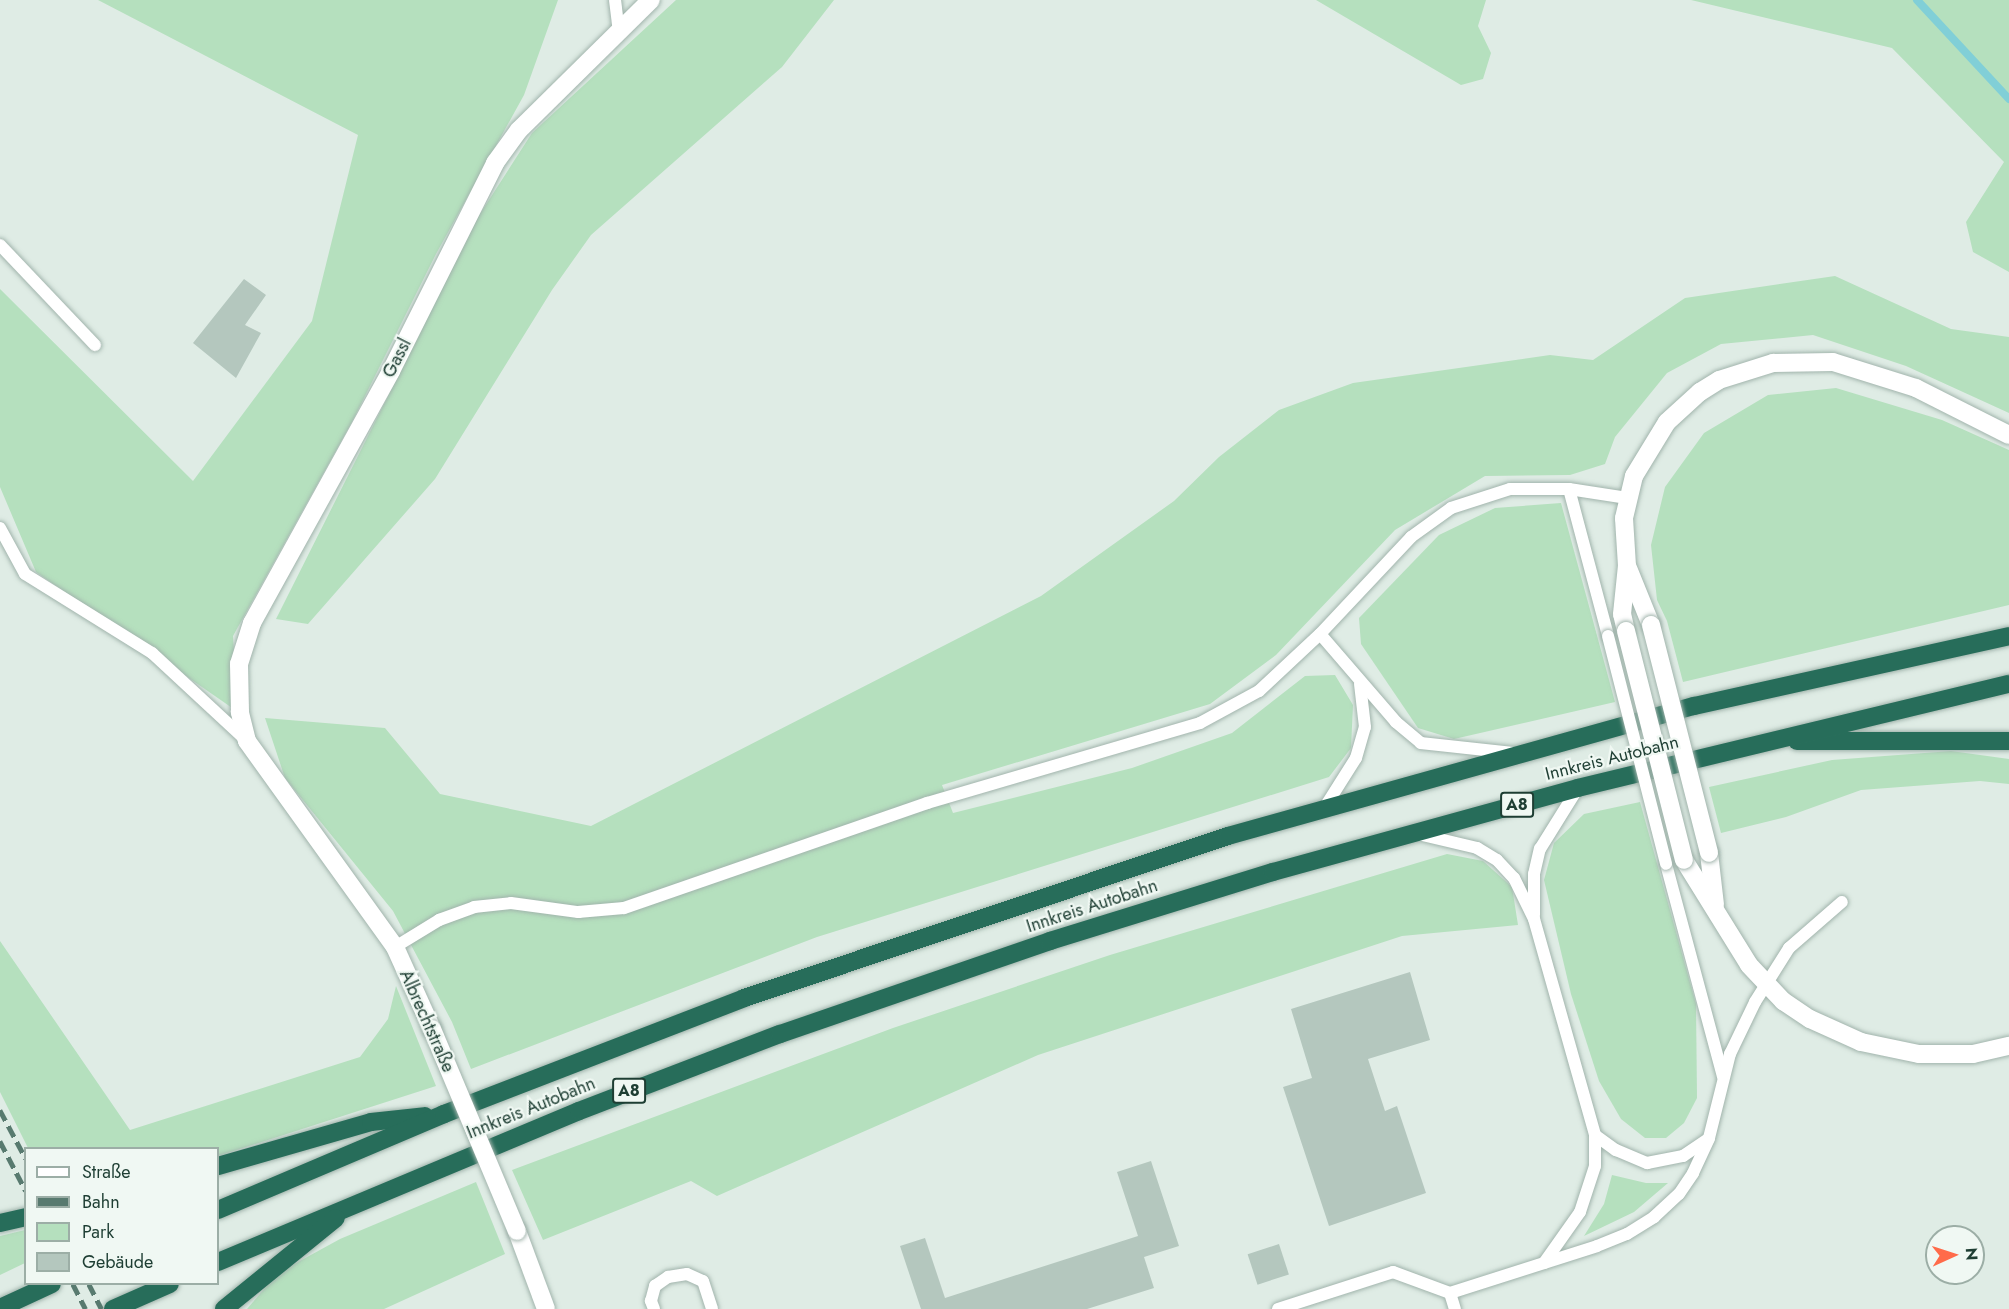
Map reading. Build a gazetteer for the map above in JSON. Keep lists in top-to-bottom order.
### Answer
{
  "streets": {
    "highway": ["Innkreis Autobahn", "A8"],
    "street": ["Gassl", "Albrechtstraße"]
  },
  "crossings": [
    ["Gassl", "Albrechtstraße"]
  ],
  "legend": [
    "Straße",
    "Bahn",
    "Park",
    "Gebäude"
  ],
  "north": "right"
}
